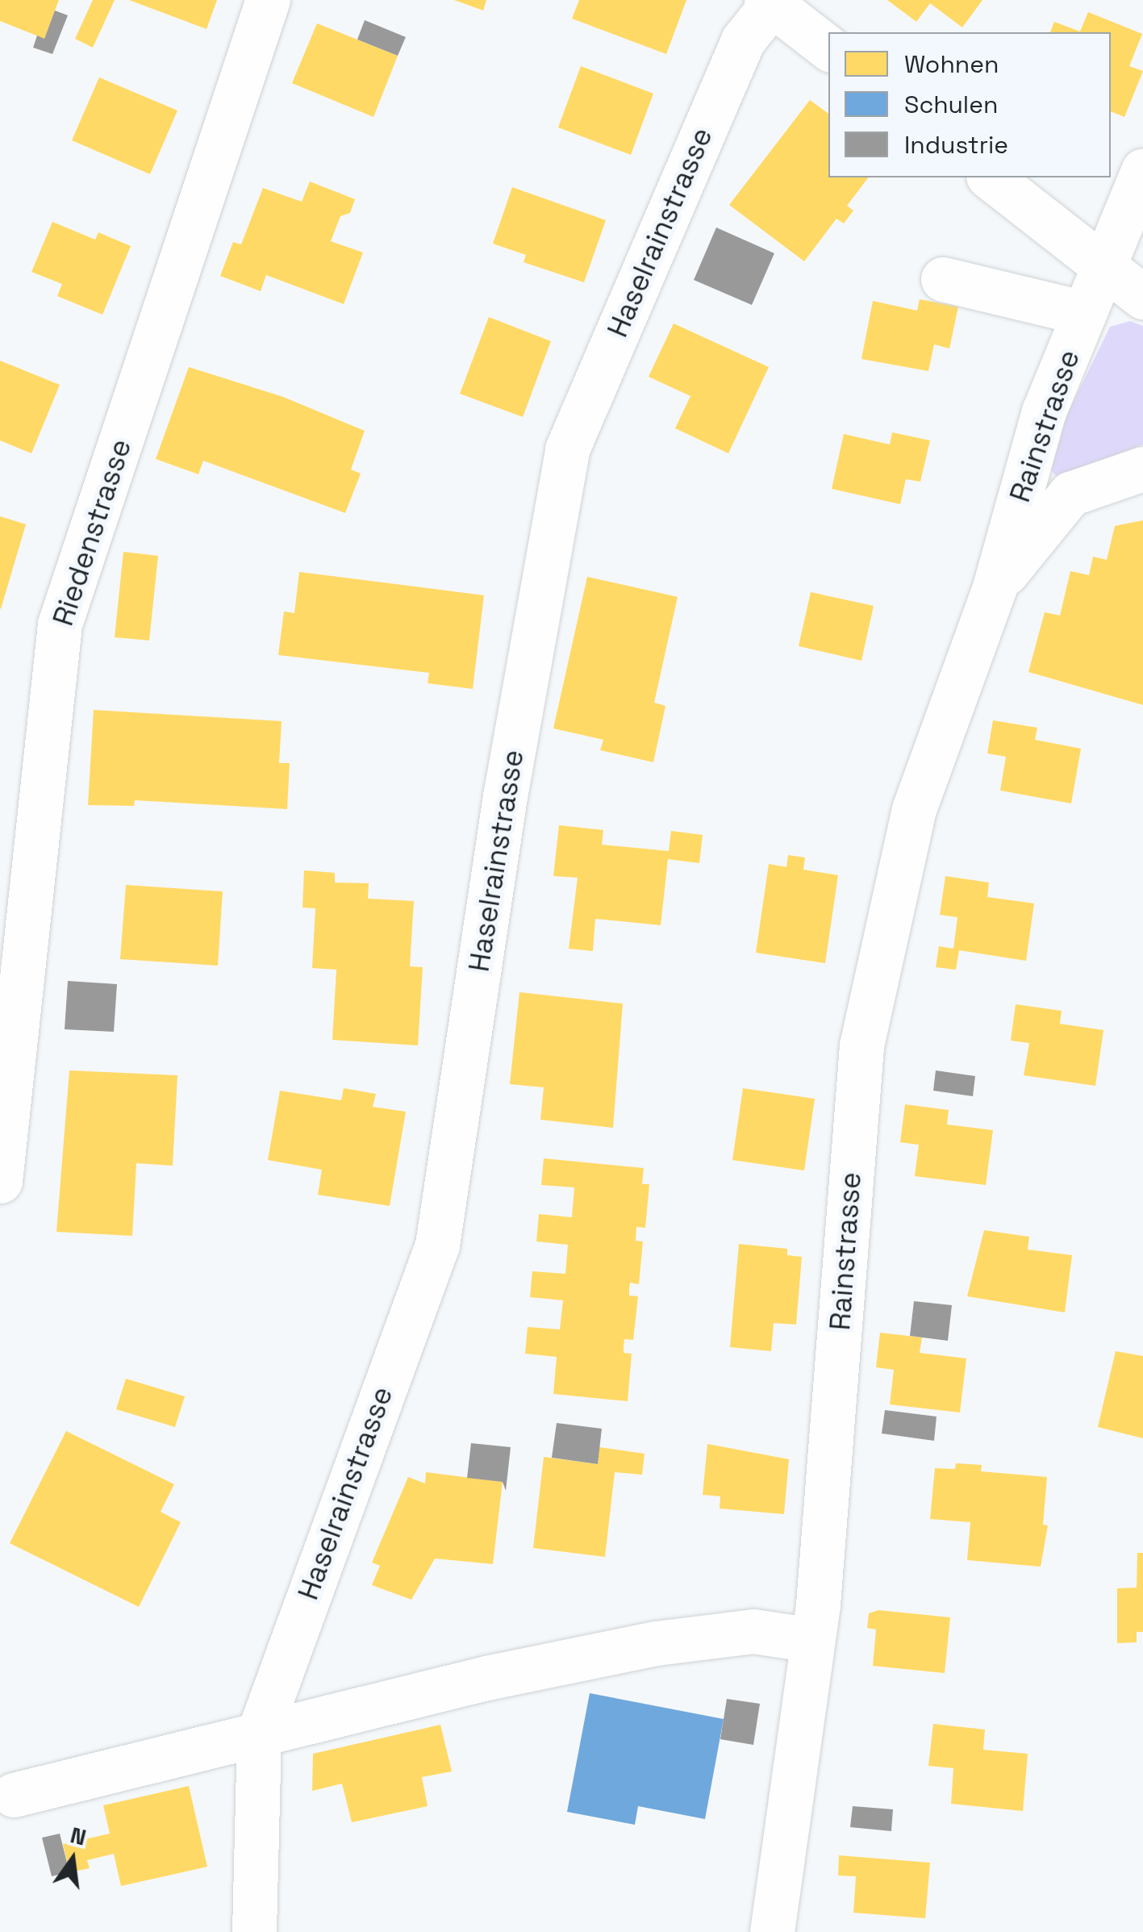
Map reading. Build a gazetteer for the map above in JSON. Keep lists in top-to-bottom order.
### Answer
{
  "streets": {
    "street": ["Haselrainstrasse", "Rainstrasse", "Riedenstrasse"]
  },
  "legend": ["Wohnen", "Schulen", "Industrie"],
  "north": "top"
}
